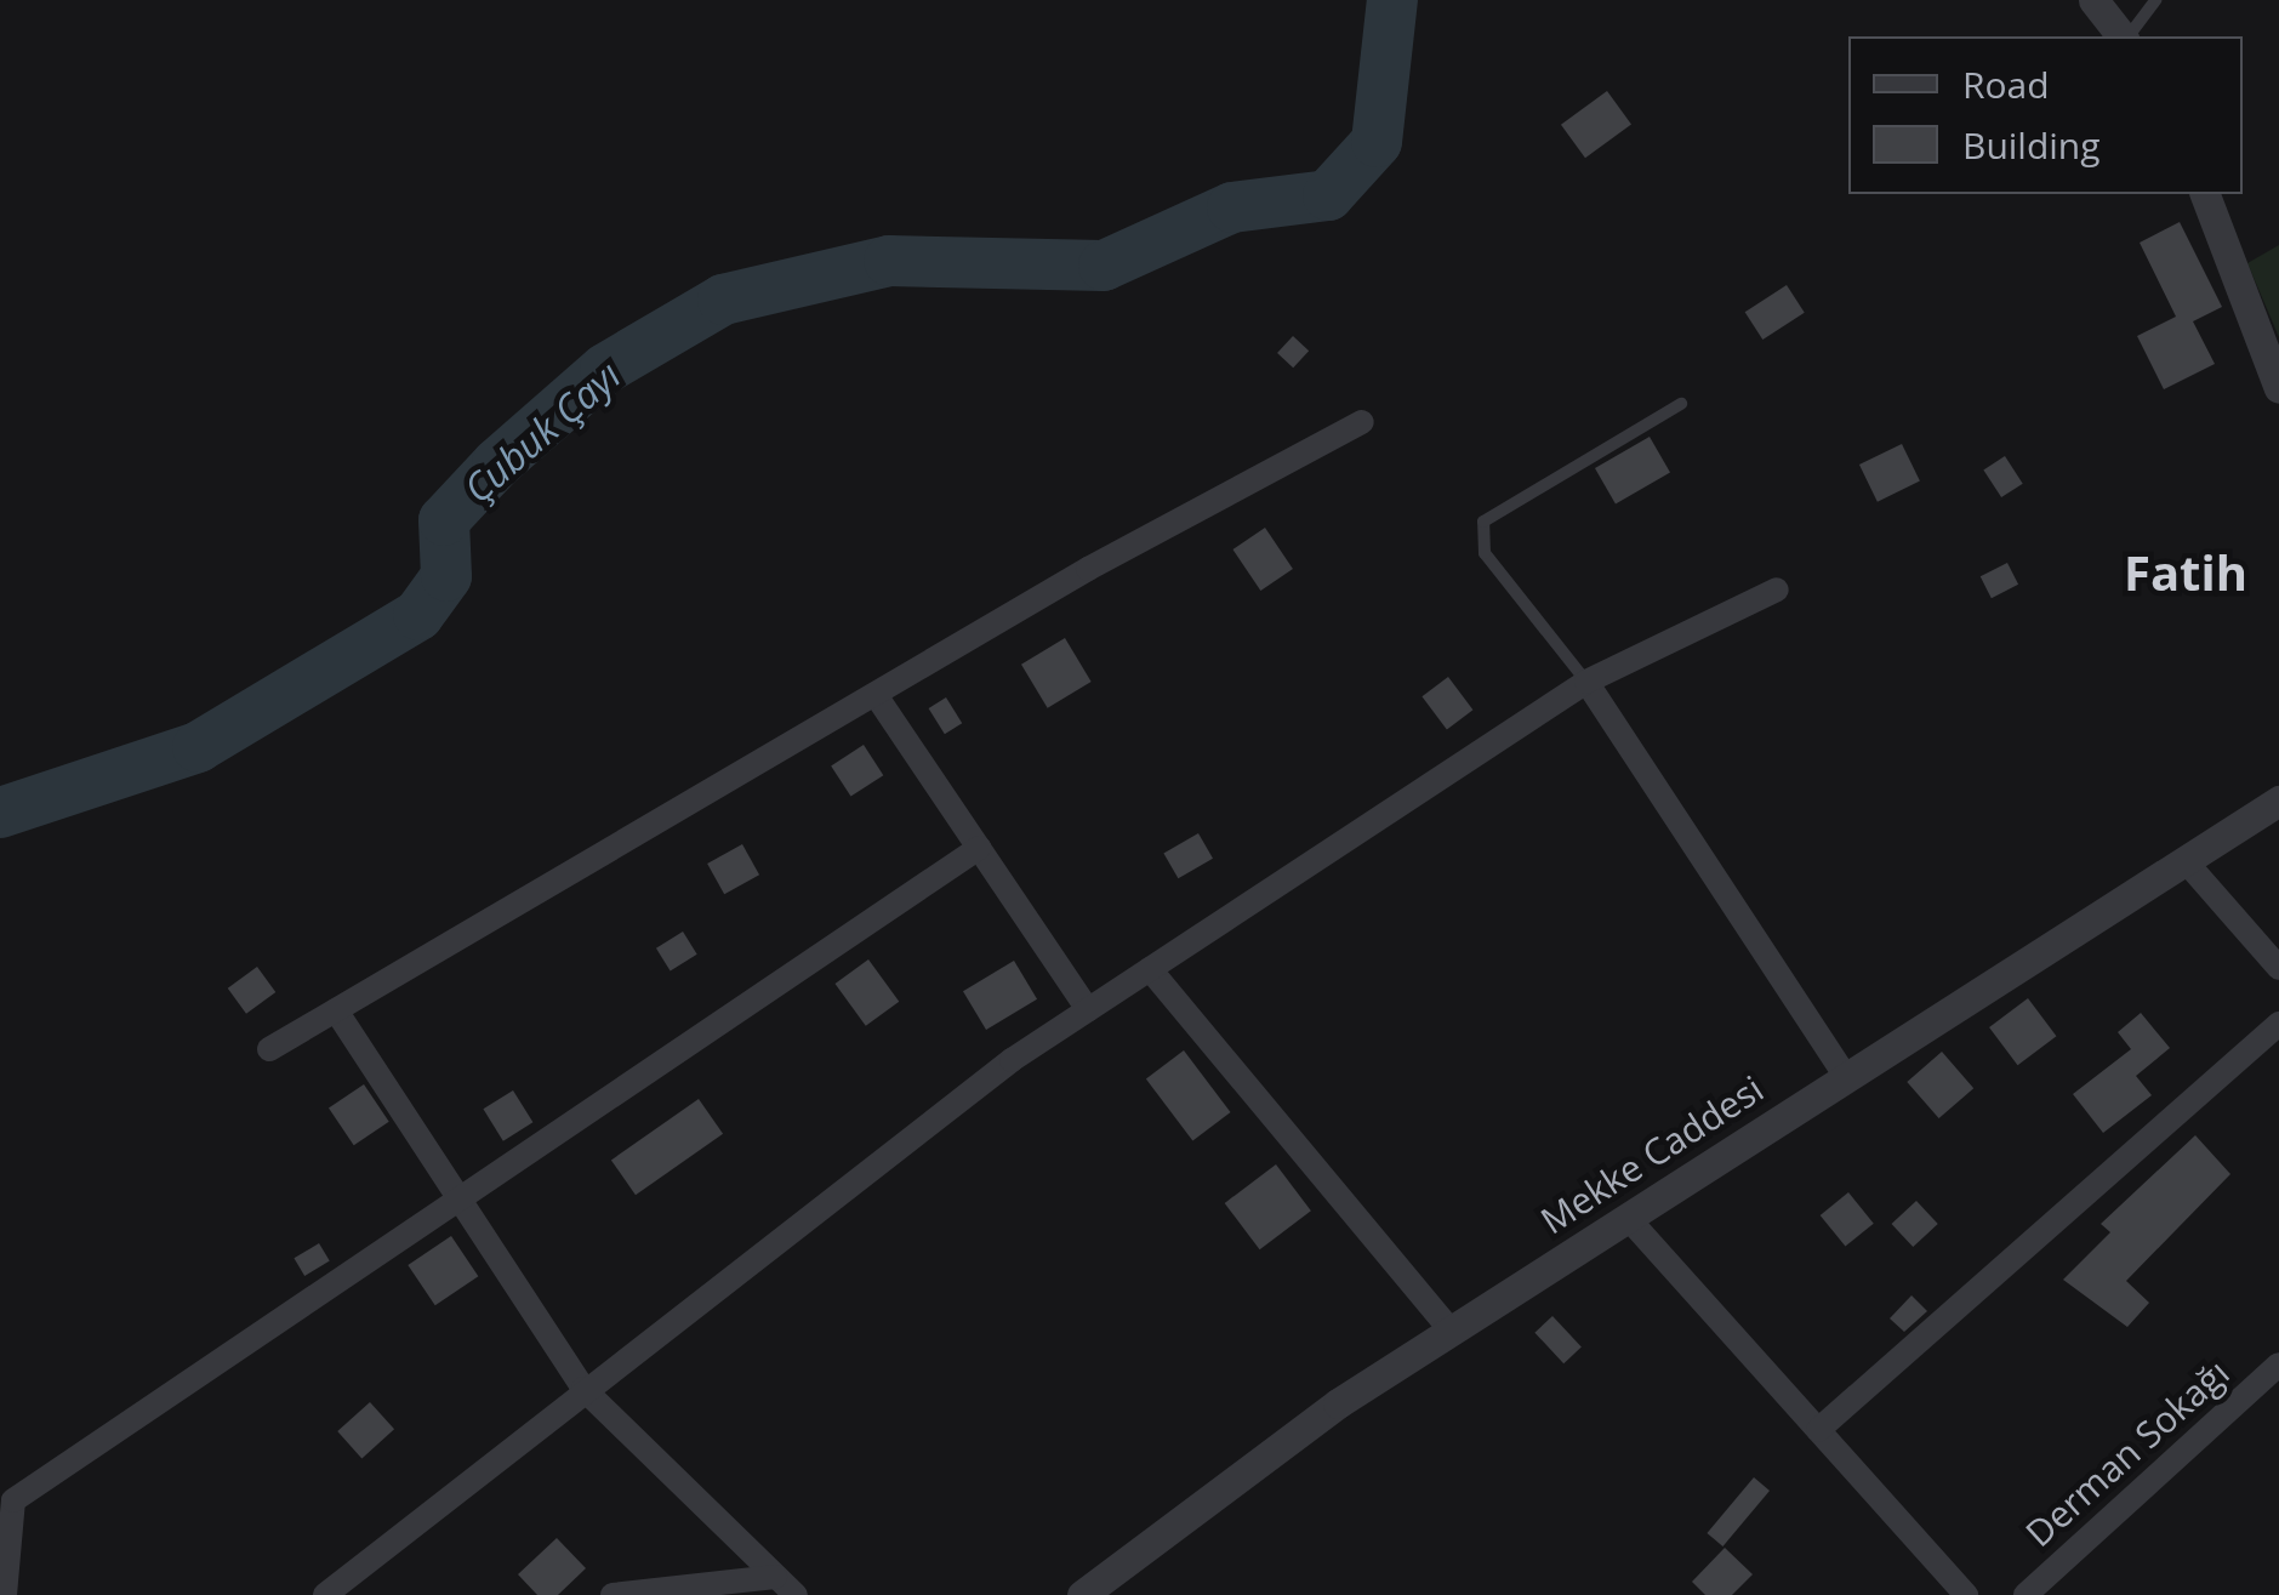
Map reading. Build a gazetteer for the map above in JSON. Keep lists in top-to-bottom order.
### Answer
{
  "streets": {
    "street": ["Mekke Caddesi", "Derman Sokağı"]
  },
  "districts": ["Fatih"],
  "water": ["Çubuk Çayı"],
  "legend": ["Road", "Building"]
}
